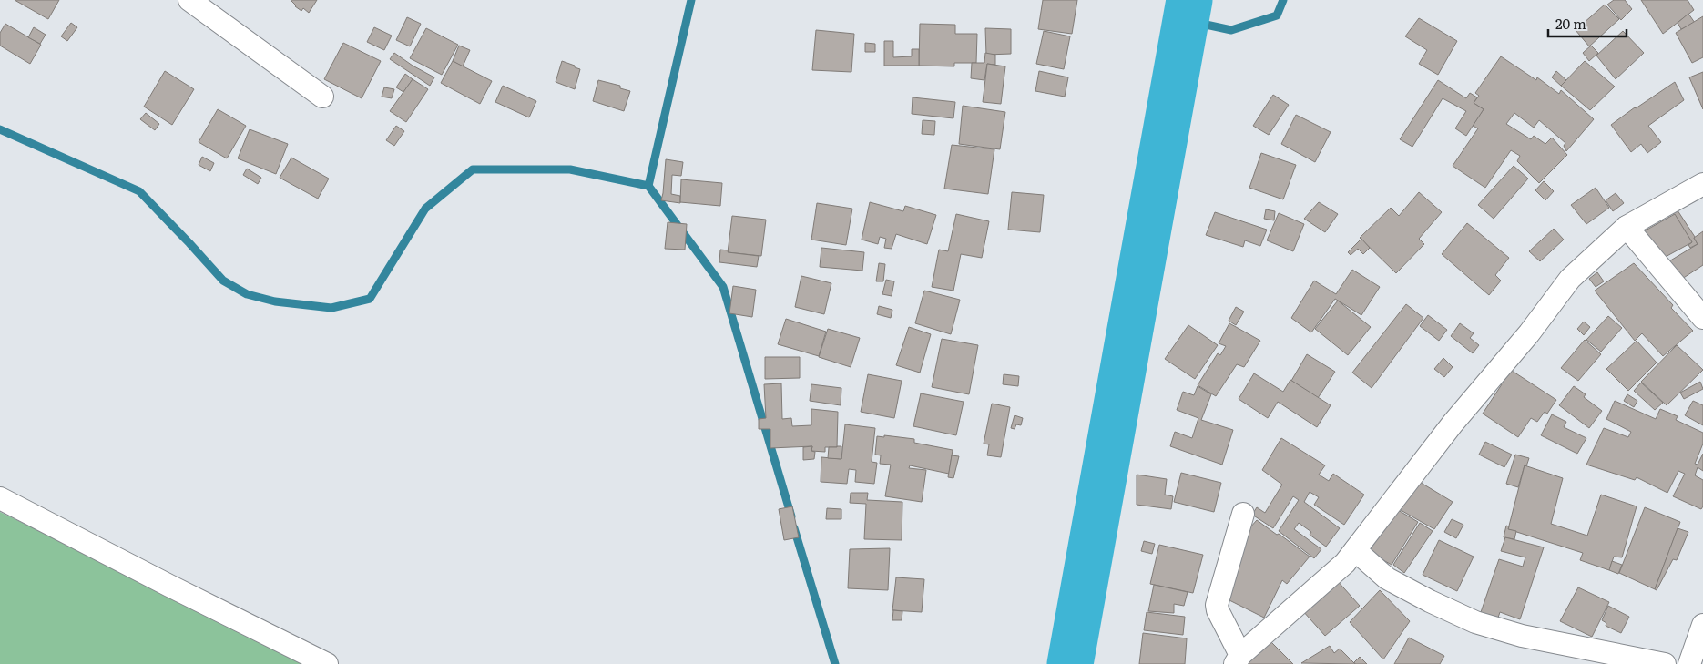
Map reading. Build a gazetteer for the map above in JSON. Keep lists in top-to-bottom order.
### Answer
{
  "scale_bar": "20 m"
}
